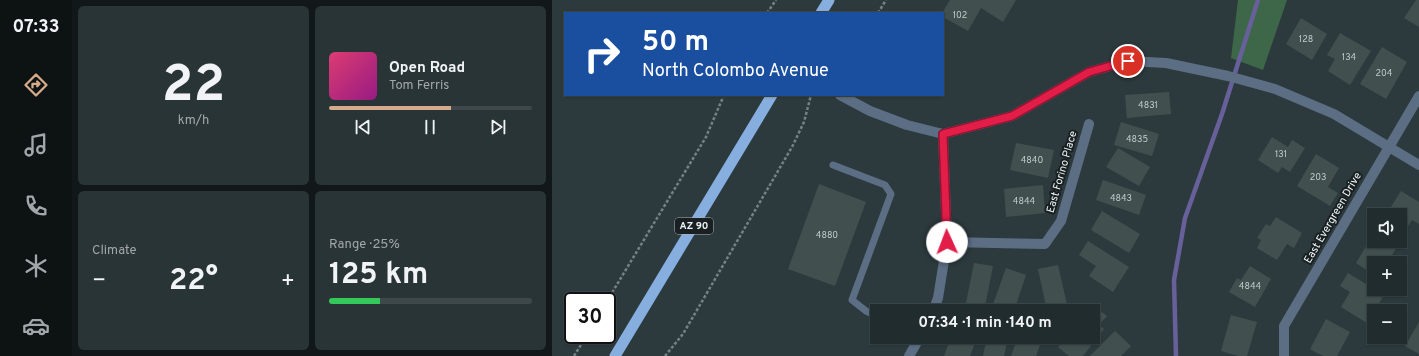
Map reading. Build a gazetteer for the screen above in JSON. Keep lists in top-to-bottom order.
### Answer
{
  "streets": {
    "highway": ["AZ 90"],
    "street": ["East Forino Place", "East Evergreen Drive"]
  },
  "house_numbers": [
    "102",
    "128",
    "134",
    "204",
    "4831",
    "4835",
    "131",
    "4840",
    "203",
    "4843",
    "4844",
    "4880",
    "4844"
  ],
  "page": {
    "tabs": "07:33",
    "tile": [
      ["22", "km/h"],
      "Climate",
      ["Range · 25%", "125 km"]
    ],
    "turn": ["50 m", "North Colombo Avenue"],
    "song": ["Open Road", "Tom Ferris"],
    "map_buttons": ["+", "−"],
    "heat": ["−", "22°", "+"],
    "limit": "30",
    "trip": "07:34 · 1 min · 140 m"
  }
}
